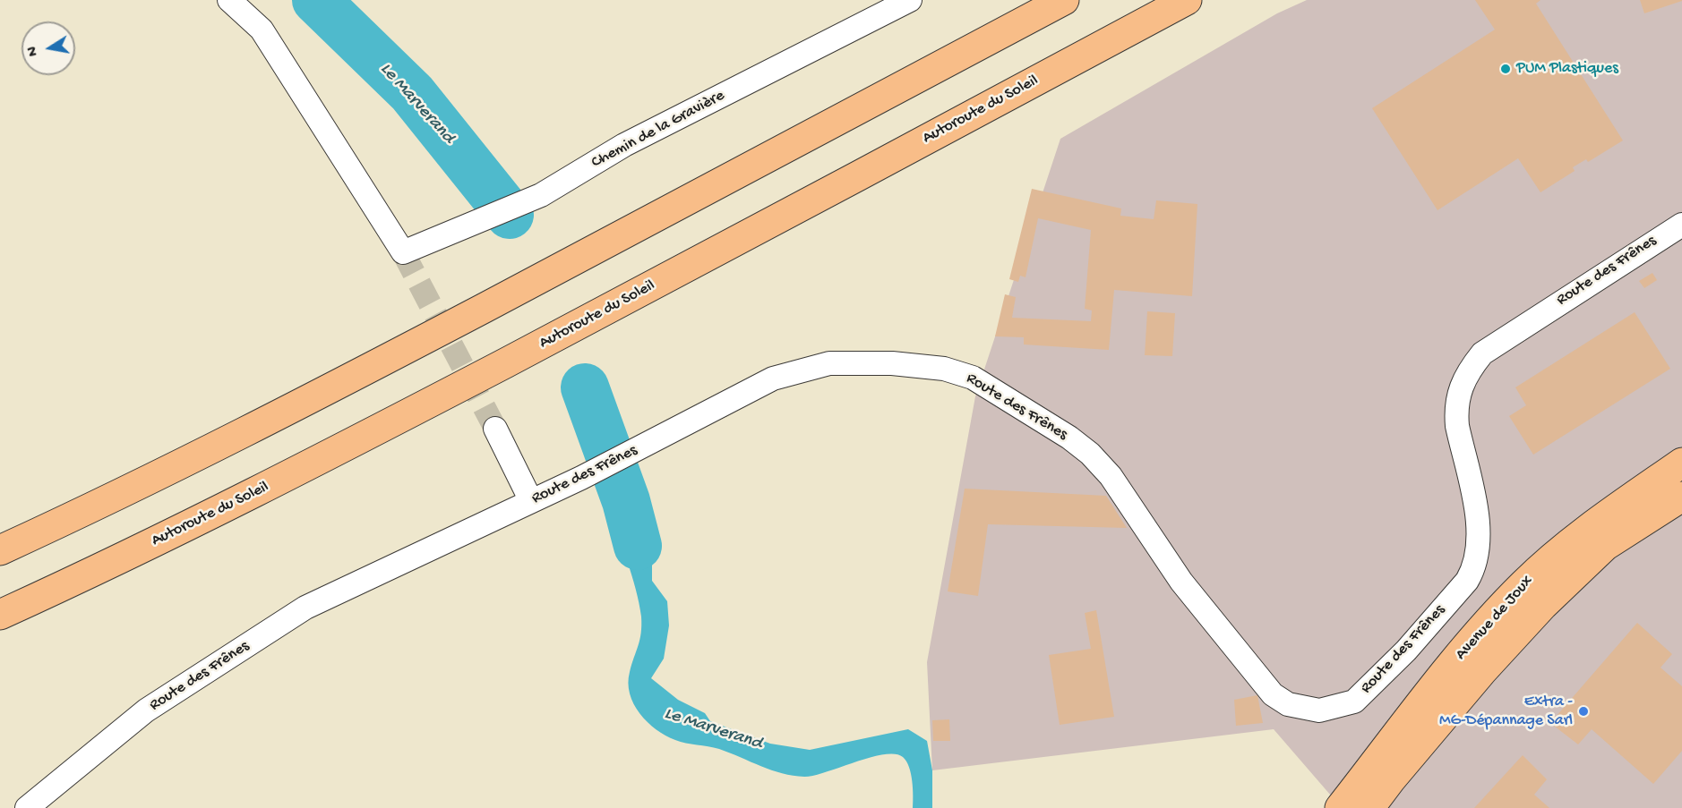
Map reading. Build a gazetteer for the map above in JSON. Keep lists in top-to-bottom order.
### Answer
{
  "streets": {
    "main road": ["Autoroute du Soleil", "Avenue de Joux"],
    "street": ["Chemin de la Gravière", "Route des Frênes"]
  },
  "water": ["Le Marverand"],
  "places": ["PUM Plastiques", "Extra - MG-Dépannage Sarl"],
  "north": "left"
}
